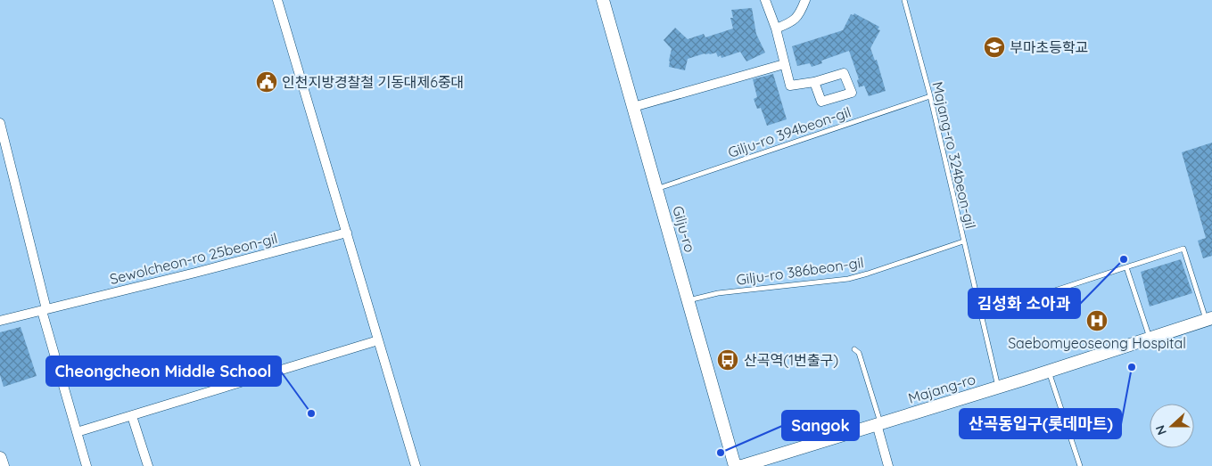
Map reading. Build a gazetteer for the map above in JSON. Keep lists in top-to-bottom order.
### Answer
{
  "streets": {
    "main road": ["Gilju-ro", "Majang-ro"],
    "street": ["Sewolcheon-ro 25beon-gil"],
    "lane": ["Gilju-ro 394beon-gil", "Majang-ro 324beon-gil", "Gilju-ro 386beon-gil"]
  },
  "crossings": [
    ["Gilju-ro 394beon-gil", "Majang-ro 324beon-gil"],
    ["Gilju-ro 394beon-gil", "Gilju-ro"],
    ["Majang-ro 324beon-gil", "Gilju-ro 386beon-gil"],
    ["Majang-ro 324beon-gil", "Majang-ro"],
    ["Gilju-ro", "Gilju-ro 386beon-gil"]
  ],
  "places": {
    "school or university": ["부마초등학교"],
    "public building": ["인천지방경찰철 기동대제6중대"],
    "other": [
      "김성화 소아과",
      "산곡동입구(롯데마트)",
      "Cheongcheon Middle School",
      "Sangok"
    ],
    "hospital": ["Saebomyeoseong Hospital"],
    "bus stop": ["산곡역(1번출구)"]
  },
  "north": "left"
}
